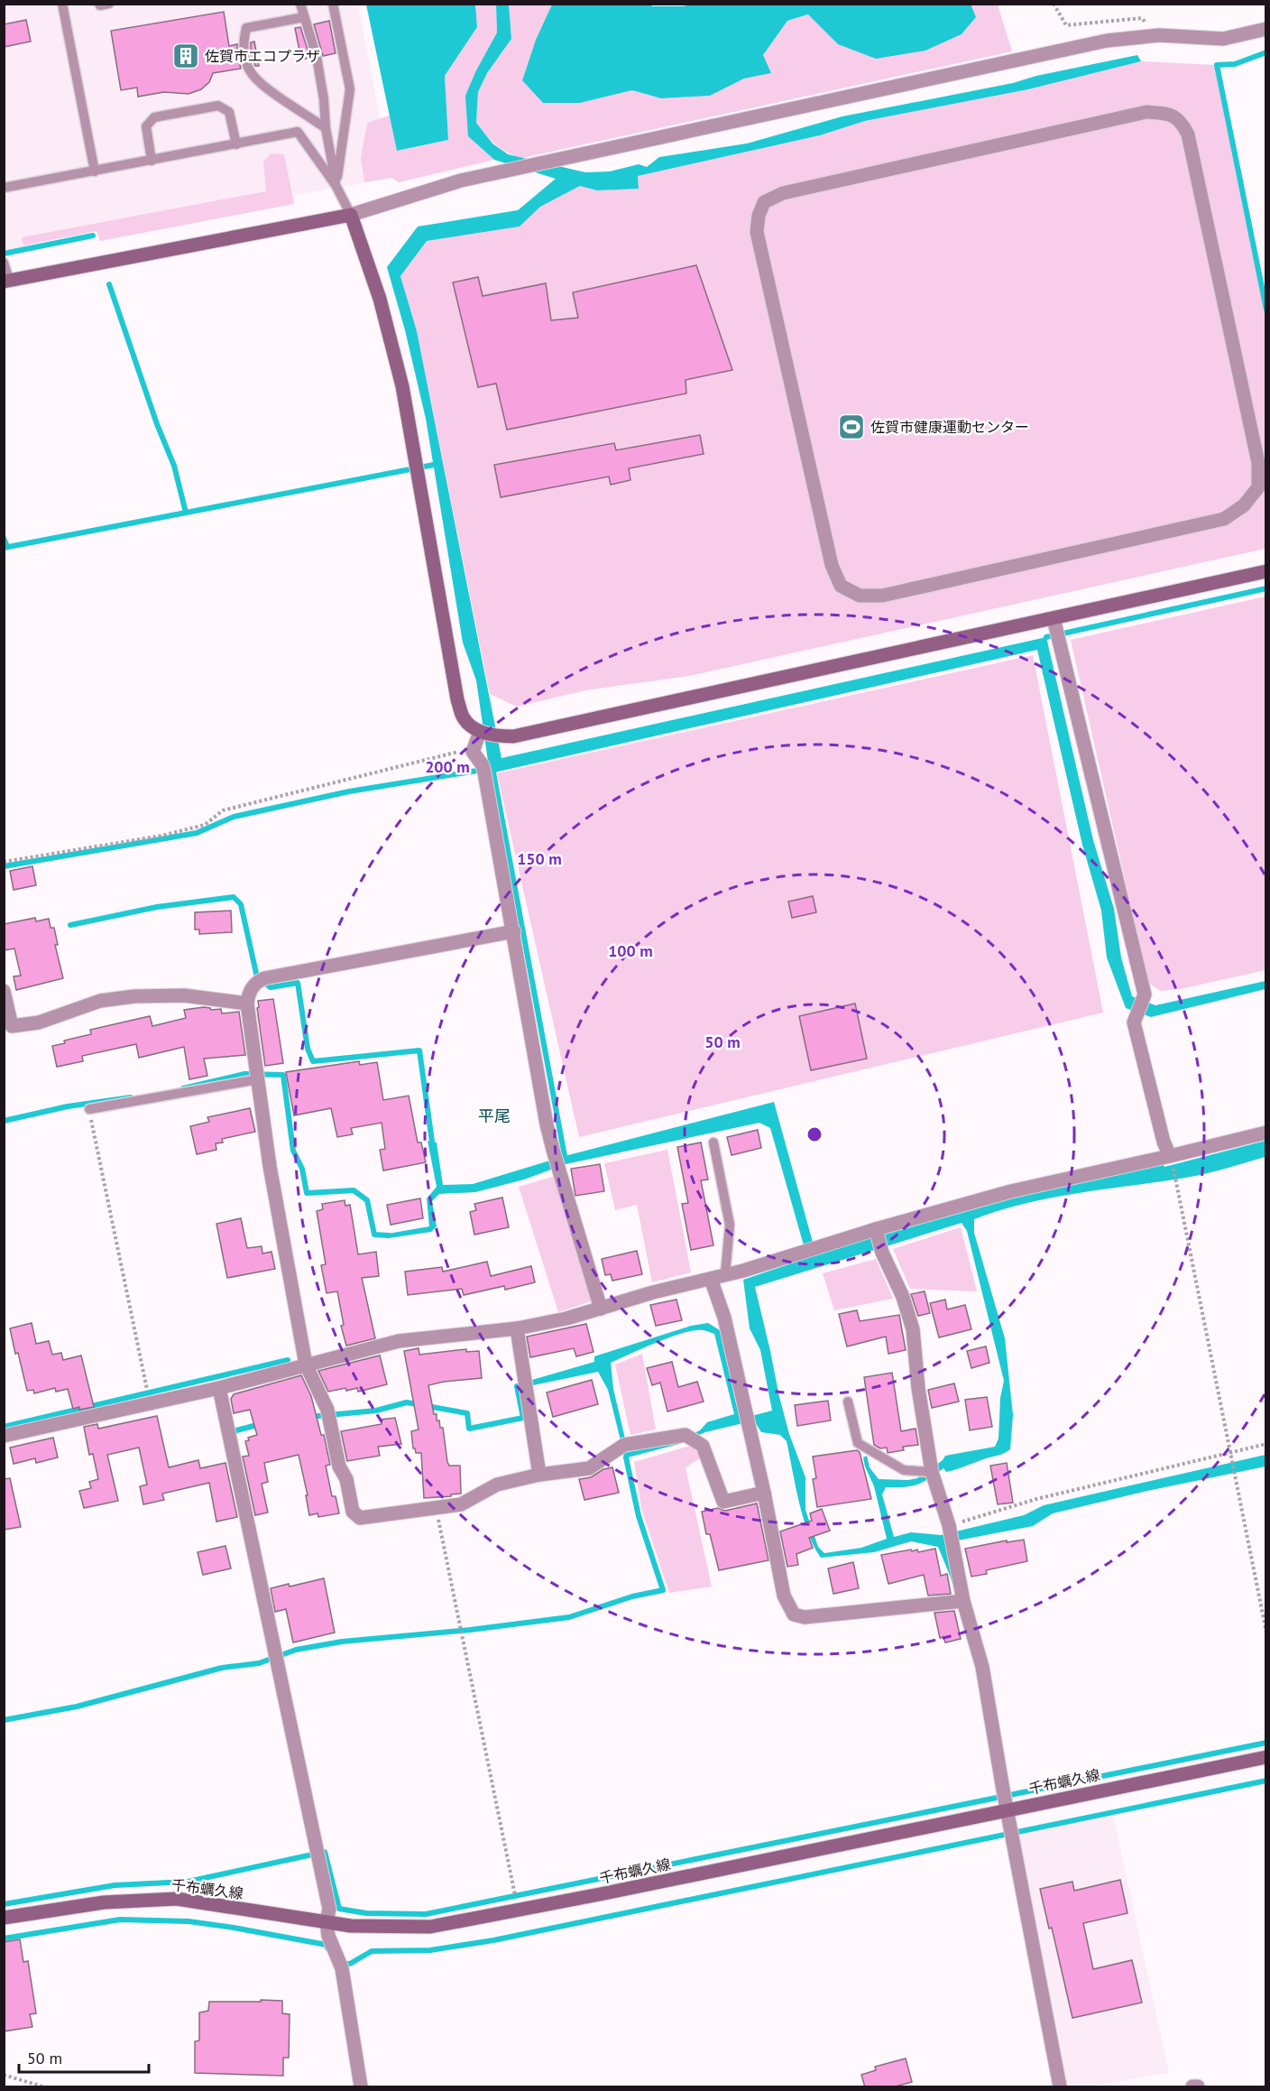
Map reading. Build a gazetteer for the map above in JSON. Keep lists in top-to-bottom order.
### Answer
{
  "streets": {
    "street": ["千布蠣久線"]
  },
  "districts": ["平尾"],
  "places": {
    "building": ["佐賀市エコプラザ"],
    "sports": ["佐賀市健康運動センター"]
  },
  "scale_bar": "50 m",
  "rings": [
    "200 m",
    "150 m",
    "100 m",
    "50 m"
  ]
}
